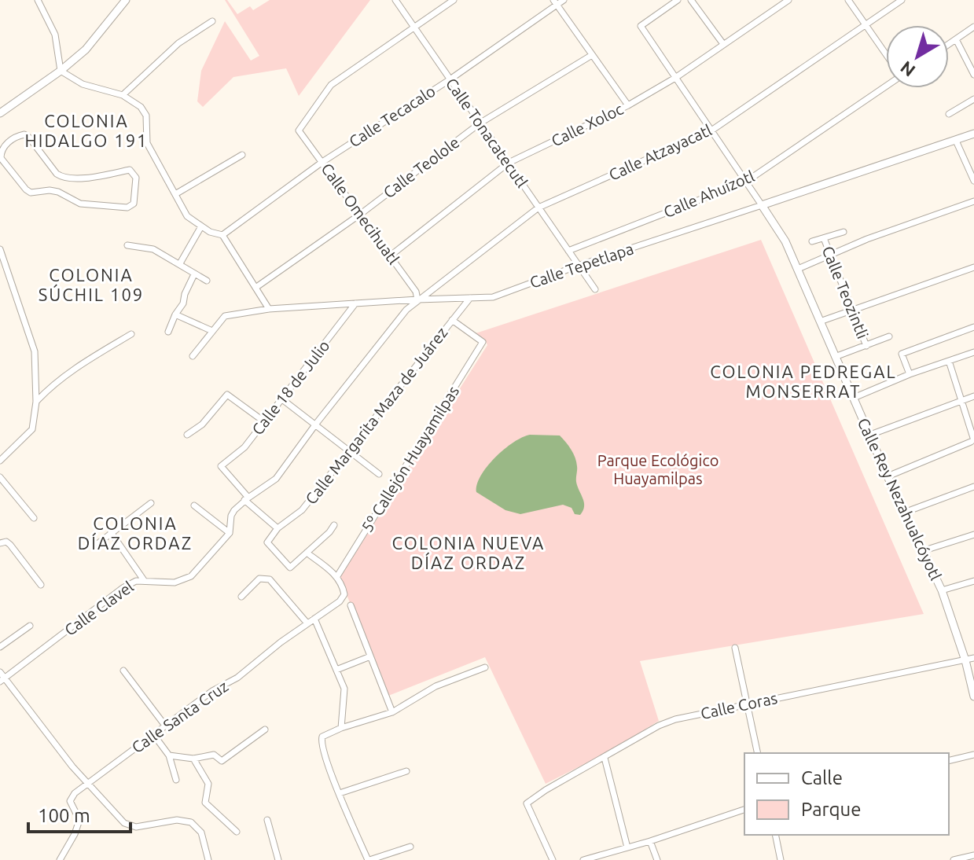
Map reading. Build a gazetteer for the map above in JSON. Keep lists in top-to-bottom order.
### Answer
{
  "streets": {
    "street": [
      "Calle Tecacalo",
      "Calle Xoloc",
      "Calle Tonacatecutl",
      "Calle Atzayacatl",
      "Calle Teolole",
      "Calle Ahuízotl",
      "Calle Omecihuatl",
      "Calle Tepetlapa",
      "Calle Teozintli",
      "Calle 18 de Julio",
      "Calle Margarita Maza de Juárez",
      "5º Callejón Huayamilpas",
      "Calle Rey Nezahualcóyotl",
      "Calle Clavel",
      "Calle Coras",
      "Calle Santa Cruz"
    ]
  },
  "crossings": [
    ["Calle Tecacalo", "Calle Tonacatecutl"],
    ["Calle Tecacalo", "Calle Omecihuatl"],
    ["Calle Xoloc", "Calle Tonacatecutl"],
    ["Calle Xoloc", "Calle Omecihuatl"],
    ["Calle Tonacatecutl", "Calle Atzayacatl"],
    ["Calle Tonacatecutl", "Calle Teolole"],
    ["Calle Tonacatecutl", "Calle Ahuízotl"],
    ["Calle Tonacatecutl", "Calle Omecihuatl"],
    ["Calle Tonacatecutl", "Calle Tepetlapa"],
    ["Calle Atzayacatl", "Calle Omecihuatl"],
    ["Calle Atzayacatl", "Calle Tepetlapa"],
    ["Calle Atzayacatl", "Calle 18 de Julio"],
    ["Calle Atzayacatl", "Calle Clavel"],
    ["Calle Teolole", "Calle Omecihuatl"],
    ["Calle Omecihuatl", "Calle Tepetlapa"],
    ["Calle Tepetlapa", "Calle 18 de Julio"],
    ["Calle Tepetlapa", "Calle Margarita Maza de Juárez"],
    ["Calle Tepetlapa", "Calle Rey Nezahualcóyotl"],
    ["Calle 18 de Julio", "Calle Clavel"],
    ["Calle Margarita Maza de Juárez", "5º Callejón Huayamilpas"],
    ["5º Callejón Huayamilpas", "Calle Santa Cruz"],
    ["Calle Rey Nezahualcóyotl", "Calle Coras"]
  ],
  "districts": [
    "COLONIA HIDALGO 191",
    "COLONIA SÚCHIL 109",
    "COLONIA PEDREGAL MONSERRAT",
    "COLONIA DÍAZ ORDAZ",
    "COLONIA NUEVA DÍAZ ORDAZ"
  ],
  "parks": ["Parque Ecológico Huayamilpas"],
  "legend": ["Calle", "Parque"],
  "scale_bar": "100 m",
  "north": "bottom left"
}
